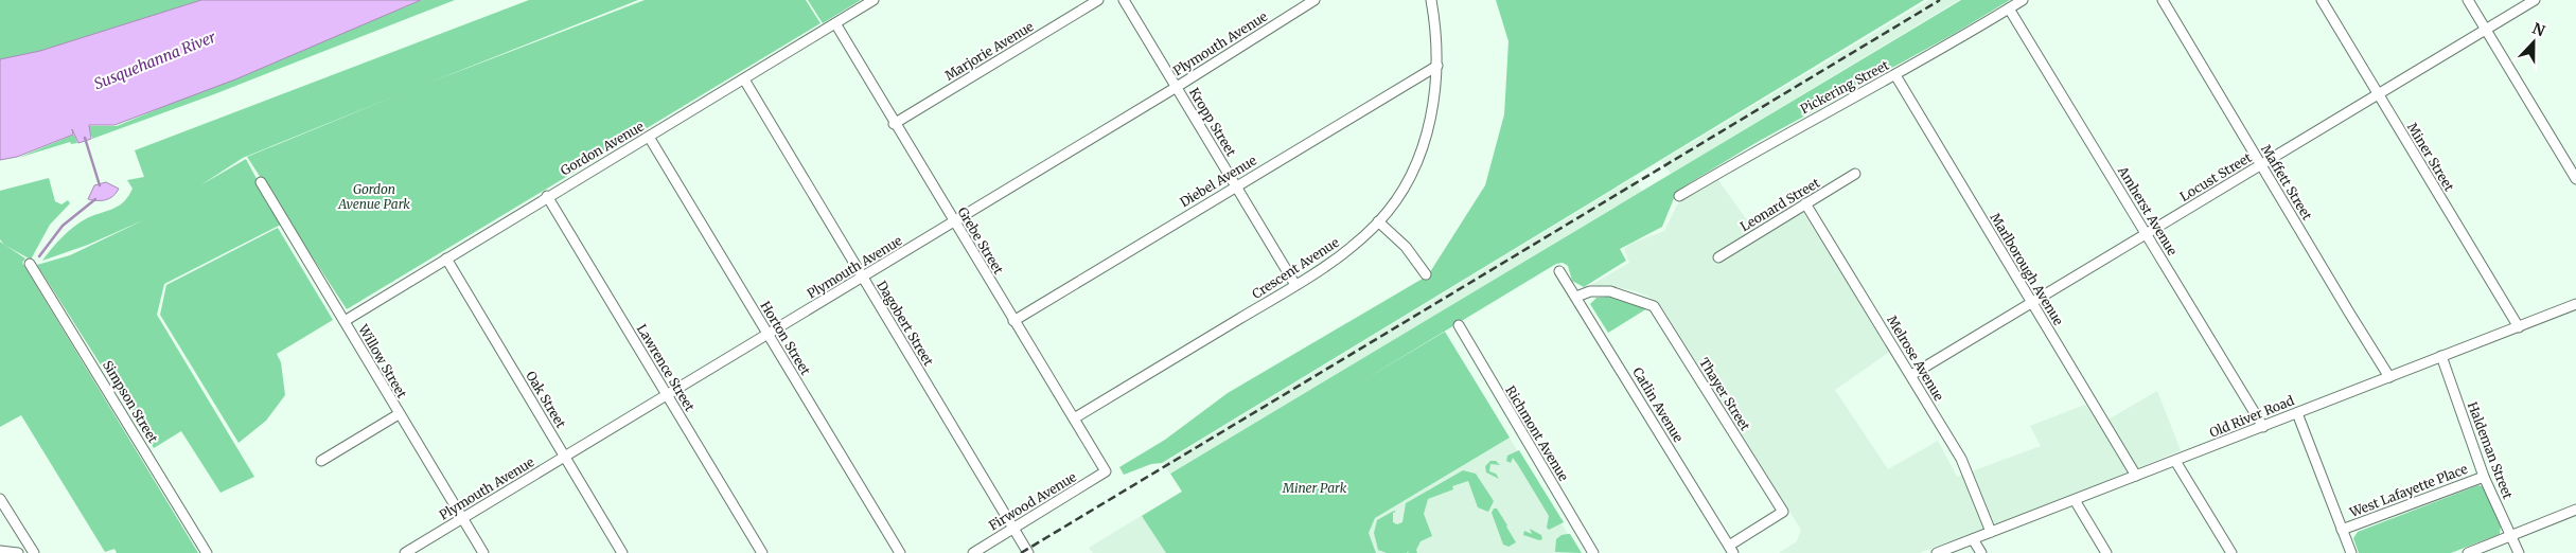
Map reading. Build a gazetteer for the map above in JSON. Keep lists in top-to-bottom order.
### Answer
{
  "streets": {
    "street": [
      "Plymouth Avenue",
      "Marjorie Avenue",
      "Pickering Street",
      "Kropp Street",
      "Gordon Avenue",
      "Miner Street",
      "Locust Street",
      "Diebel Avenue",
      "Maffett Street",
      "Leonard Street",
      "Amherst Avenue",
      "Grebe Street",
      "Crescent Avenue",
      "Marlborough Avenue",
      "Dagobert Street",
      "Horton Street",
      "Melrose Avenue",
      "Willow Street",
      "Lawrence Street",
      "Thayer Street",
      "Oak Street",
      "Simpson Street",
      "Catlin Avenue",
      "Old River Road",
      "Richmont Avenue",
      "Haldeman Street",
      "West Lafayette Place",
      "Firwood Avenue"
    ]
  },
  "crossings": [
    ["Plymouth Avenue", "Kropp Street"],
    ["Plymouth Avenue", "Grebe Street"],
    ["Plymouth Avenue", "Dagobert Street"],
    ["Plymouth Avenue", "Horton Street"],
    ["Plymouth Avenue", "Willow Street"],
    ["Plymouth Avenue", "Lawrence Street"],
    ["Plymouth Avenue", "Oak Street"],
    ["Marjorie Avenue", "Grebe Street"],
    ["Pickering Street", "Amherst Avenue"],
    ["Pickering Street", "Marlborough Avenue"],
    ["Kropp Street", "Diebel Avenue"],
    ["Kropp Street", "Crescent Avenue"],
    ["Gordon Avenue", "Grebe Street"],
    ["Gordon Avenue", "Dagobert Street"],
    ["Gordon Avenue", "Horton Street"],
    ["Gordon Avenue", "Willow Street"],
    ["Gordon Avenue", "Lawrence Street"],
    ["Gordon Avenue", "Oak Street"],
    ["Miner Street", "Locust Street"],
    ["Miner Street", "Old River Road"],
    ["Locust Street", "Maffett Street"],
    ["Locust Street", "Amherst Avenue"],
    ["Locust Street", "Marlborough Avenue"],
    ["Locust Street", "Melrose Avenue"],
    ["Diebel Avenue", "Grebe Street"],
    ["Diebel Avenue", "Crescent Avenue"],
    ["Maffett Street", "Old River Road"],
    ["Leonard Street", "Melrose Avenue"],
    ["Amherst Avenue", "Old River Road"],
    ["Grebe Street", "Crescent Avenue"],
    ["Grebe Street", "Firwood Avenue"],
    ["Marlborough Avenue", "Old River Road"],
    ["Dagobert Street", "Firwood Avenue"],
    ["Melrose Avenue", "Old River Road"],
    ["Thayer Street", "Catlin Avenue"],
    ["Old River Road", "Haldeman Street"],
    ["Haldeman Street", "West Lafayette Place"]
  ],
  "water": ["Susquehanna River"],
  "parks": ["Gordon Avenue Park", "Miner Park"],
  "north": "top"
}
